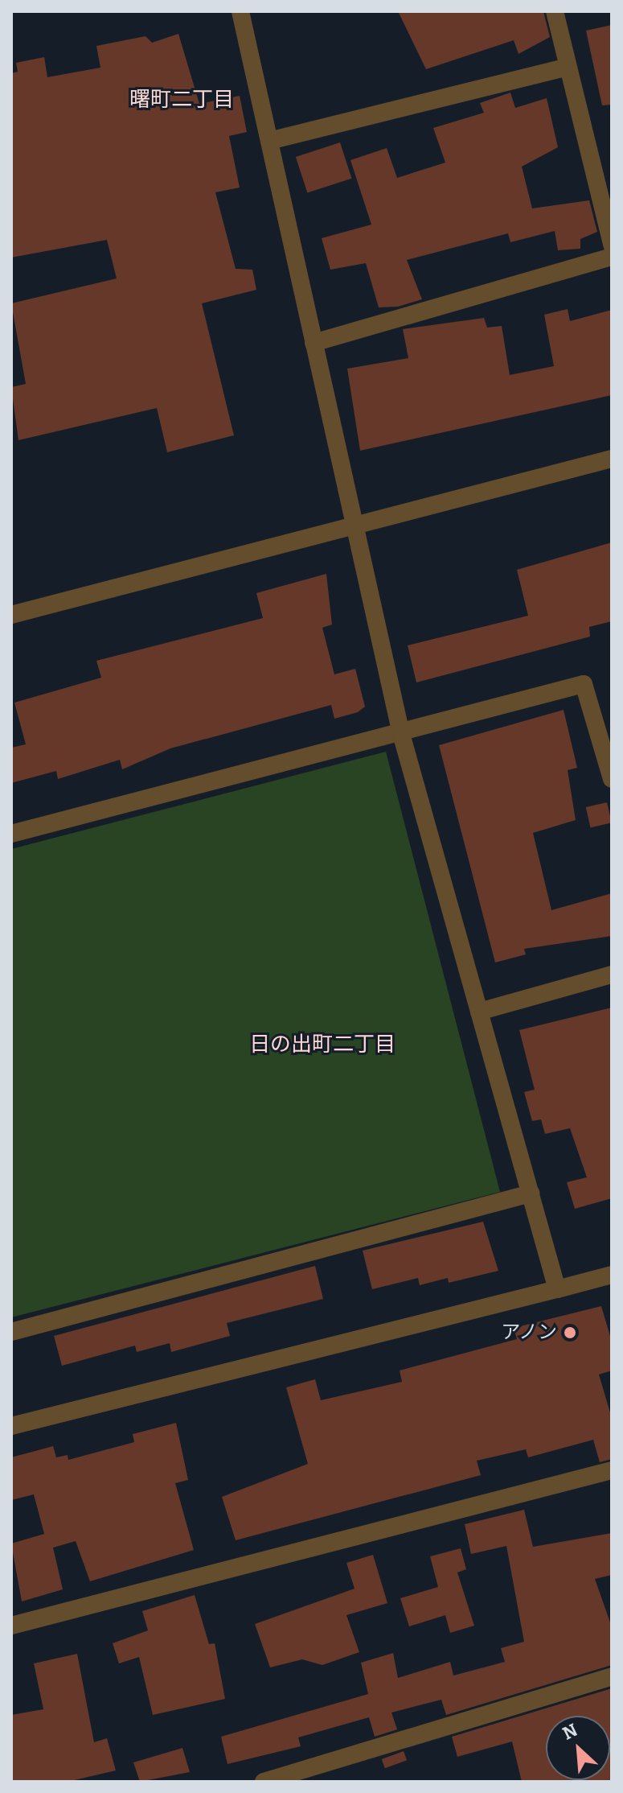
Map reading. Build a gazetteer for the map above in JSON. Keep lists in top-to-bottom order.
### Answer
{
  "districts": ["曙町二丁目", "日の出町二丁目"],
  "places": ["アノン"],
  "north": "top left"
}
